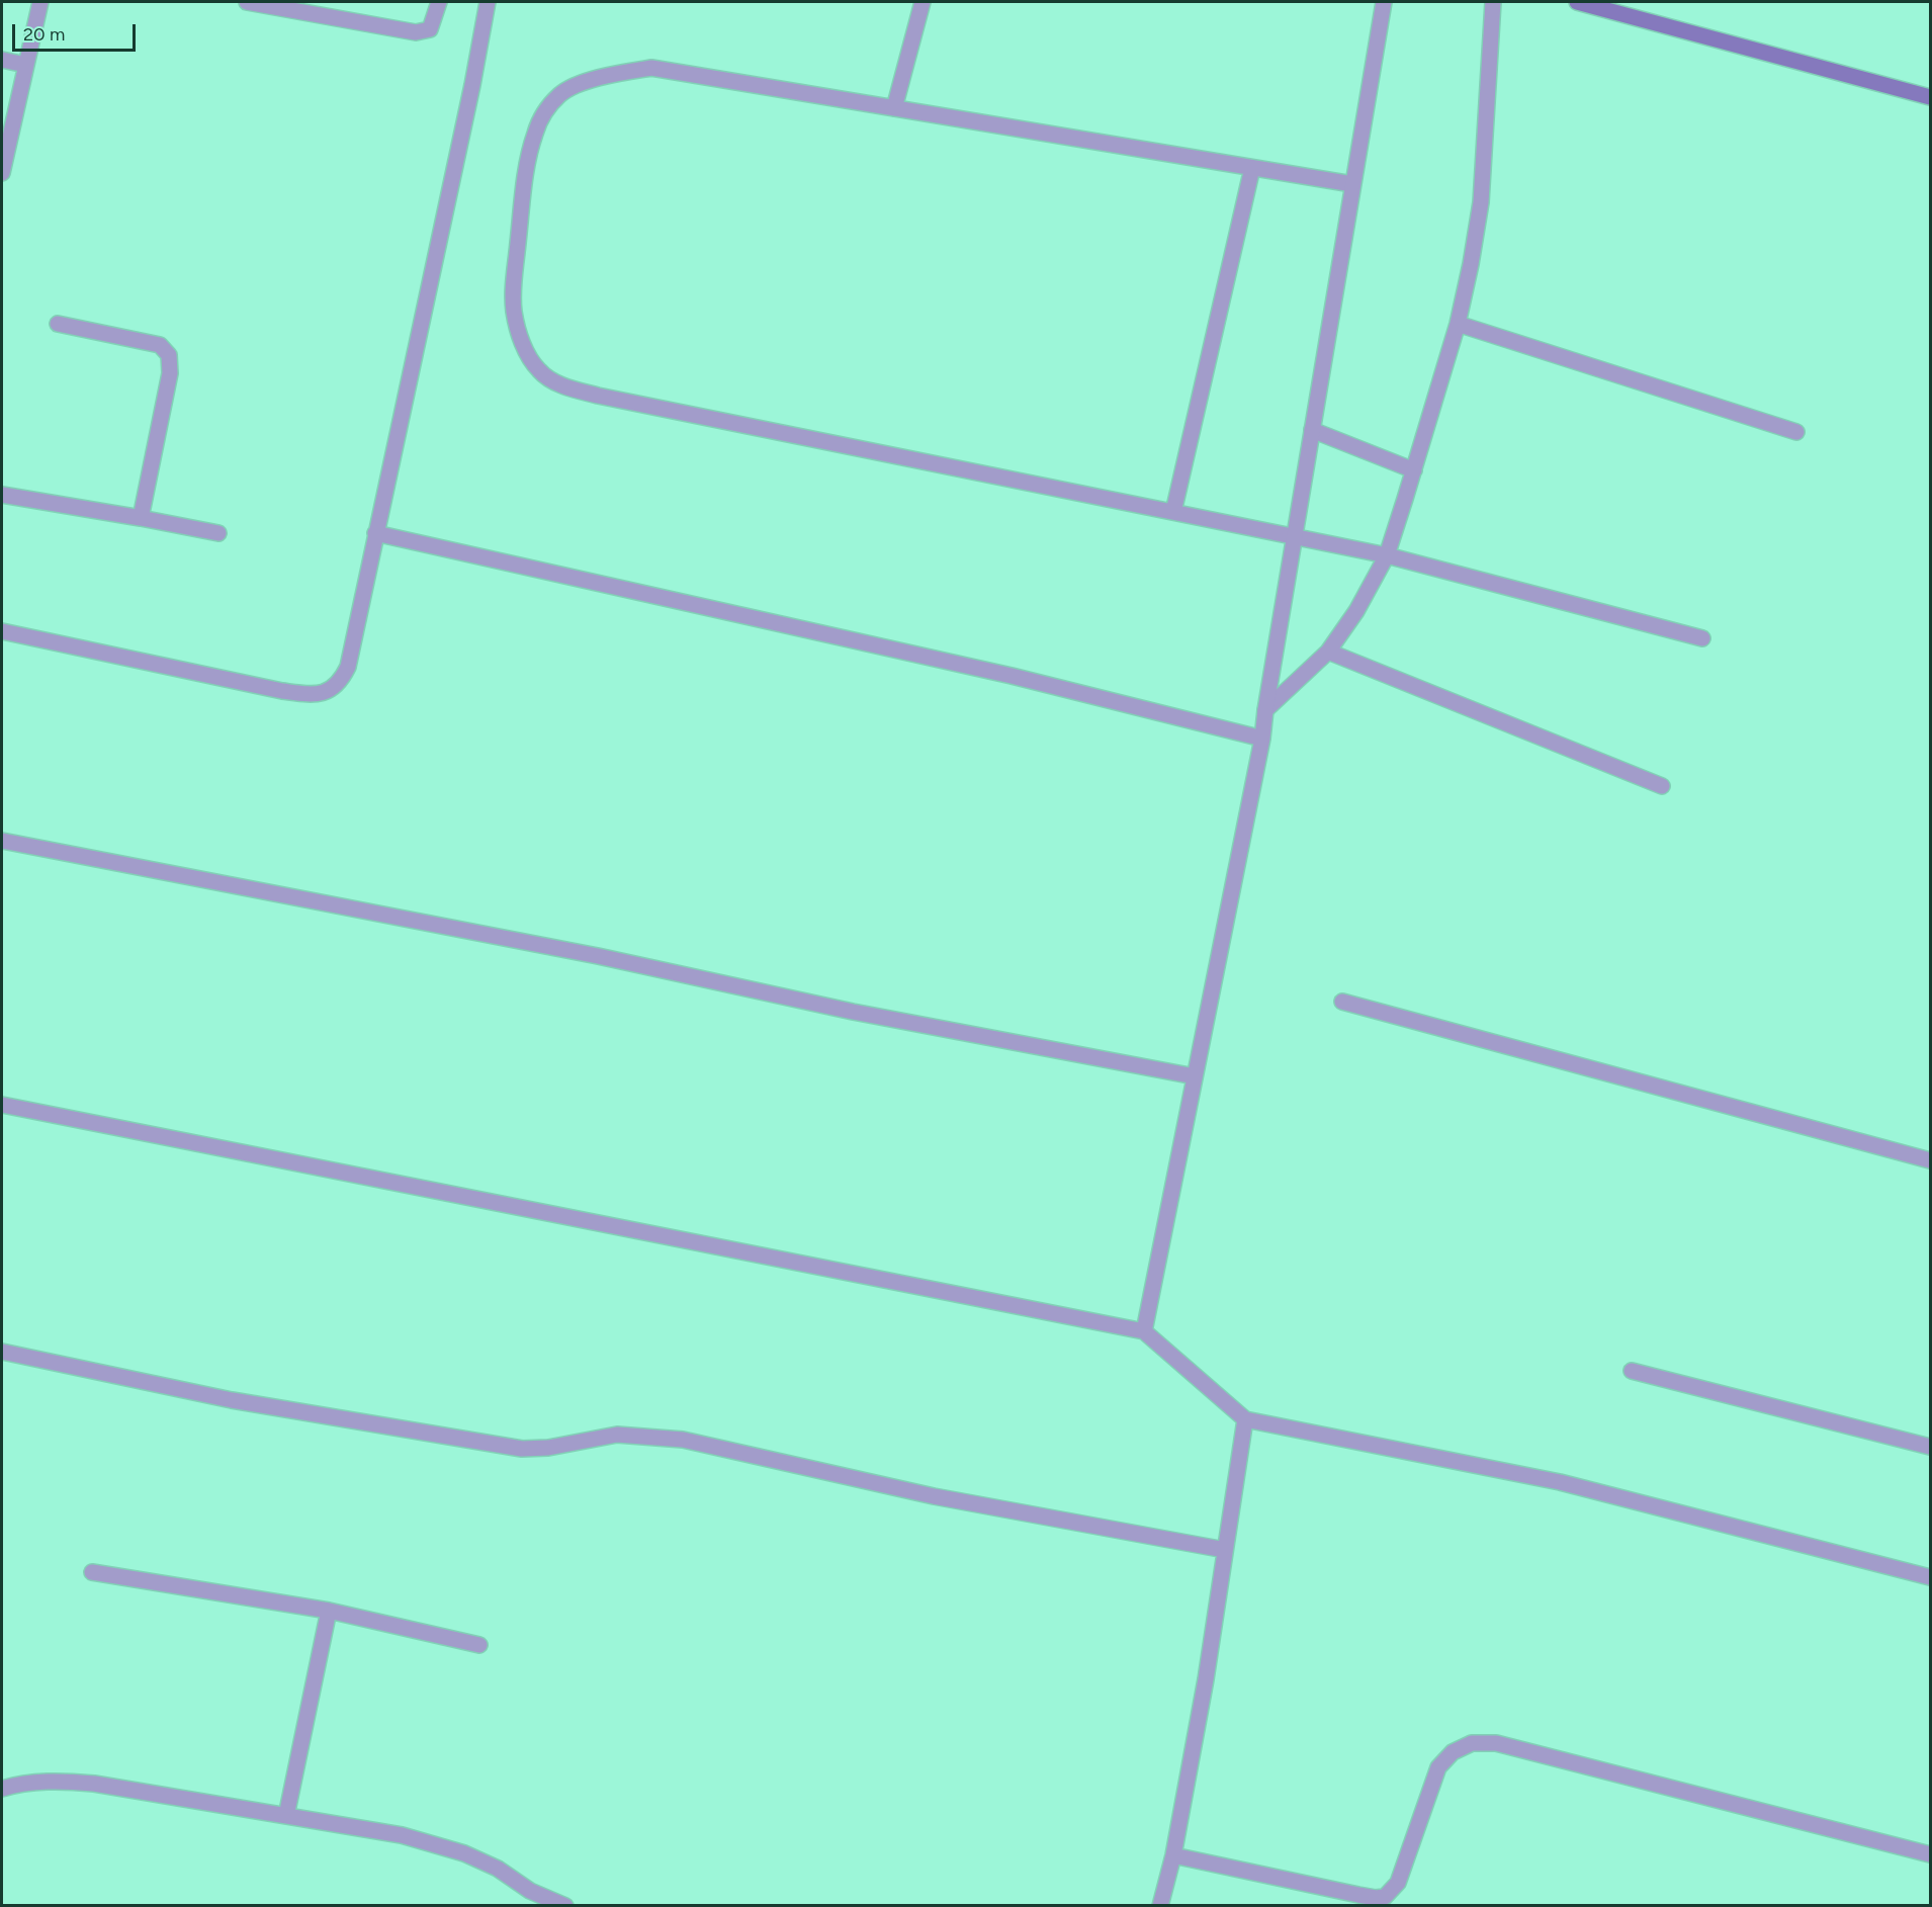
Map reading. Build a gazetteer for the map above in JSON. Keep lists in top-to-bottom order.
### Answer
{
  "scale_bar": "20 m"
}
